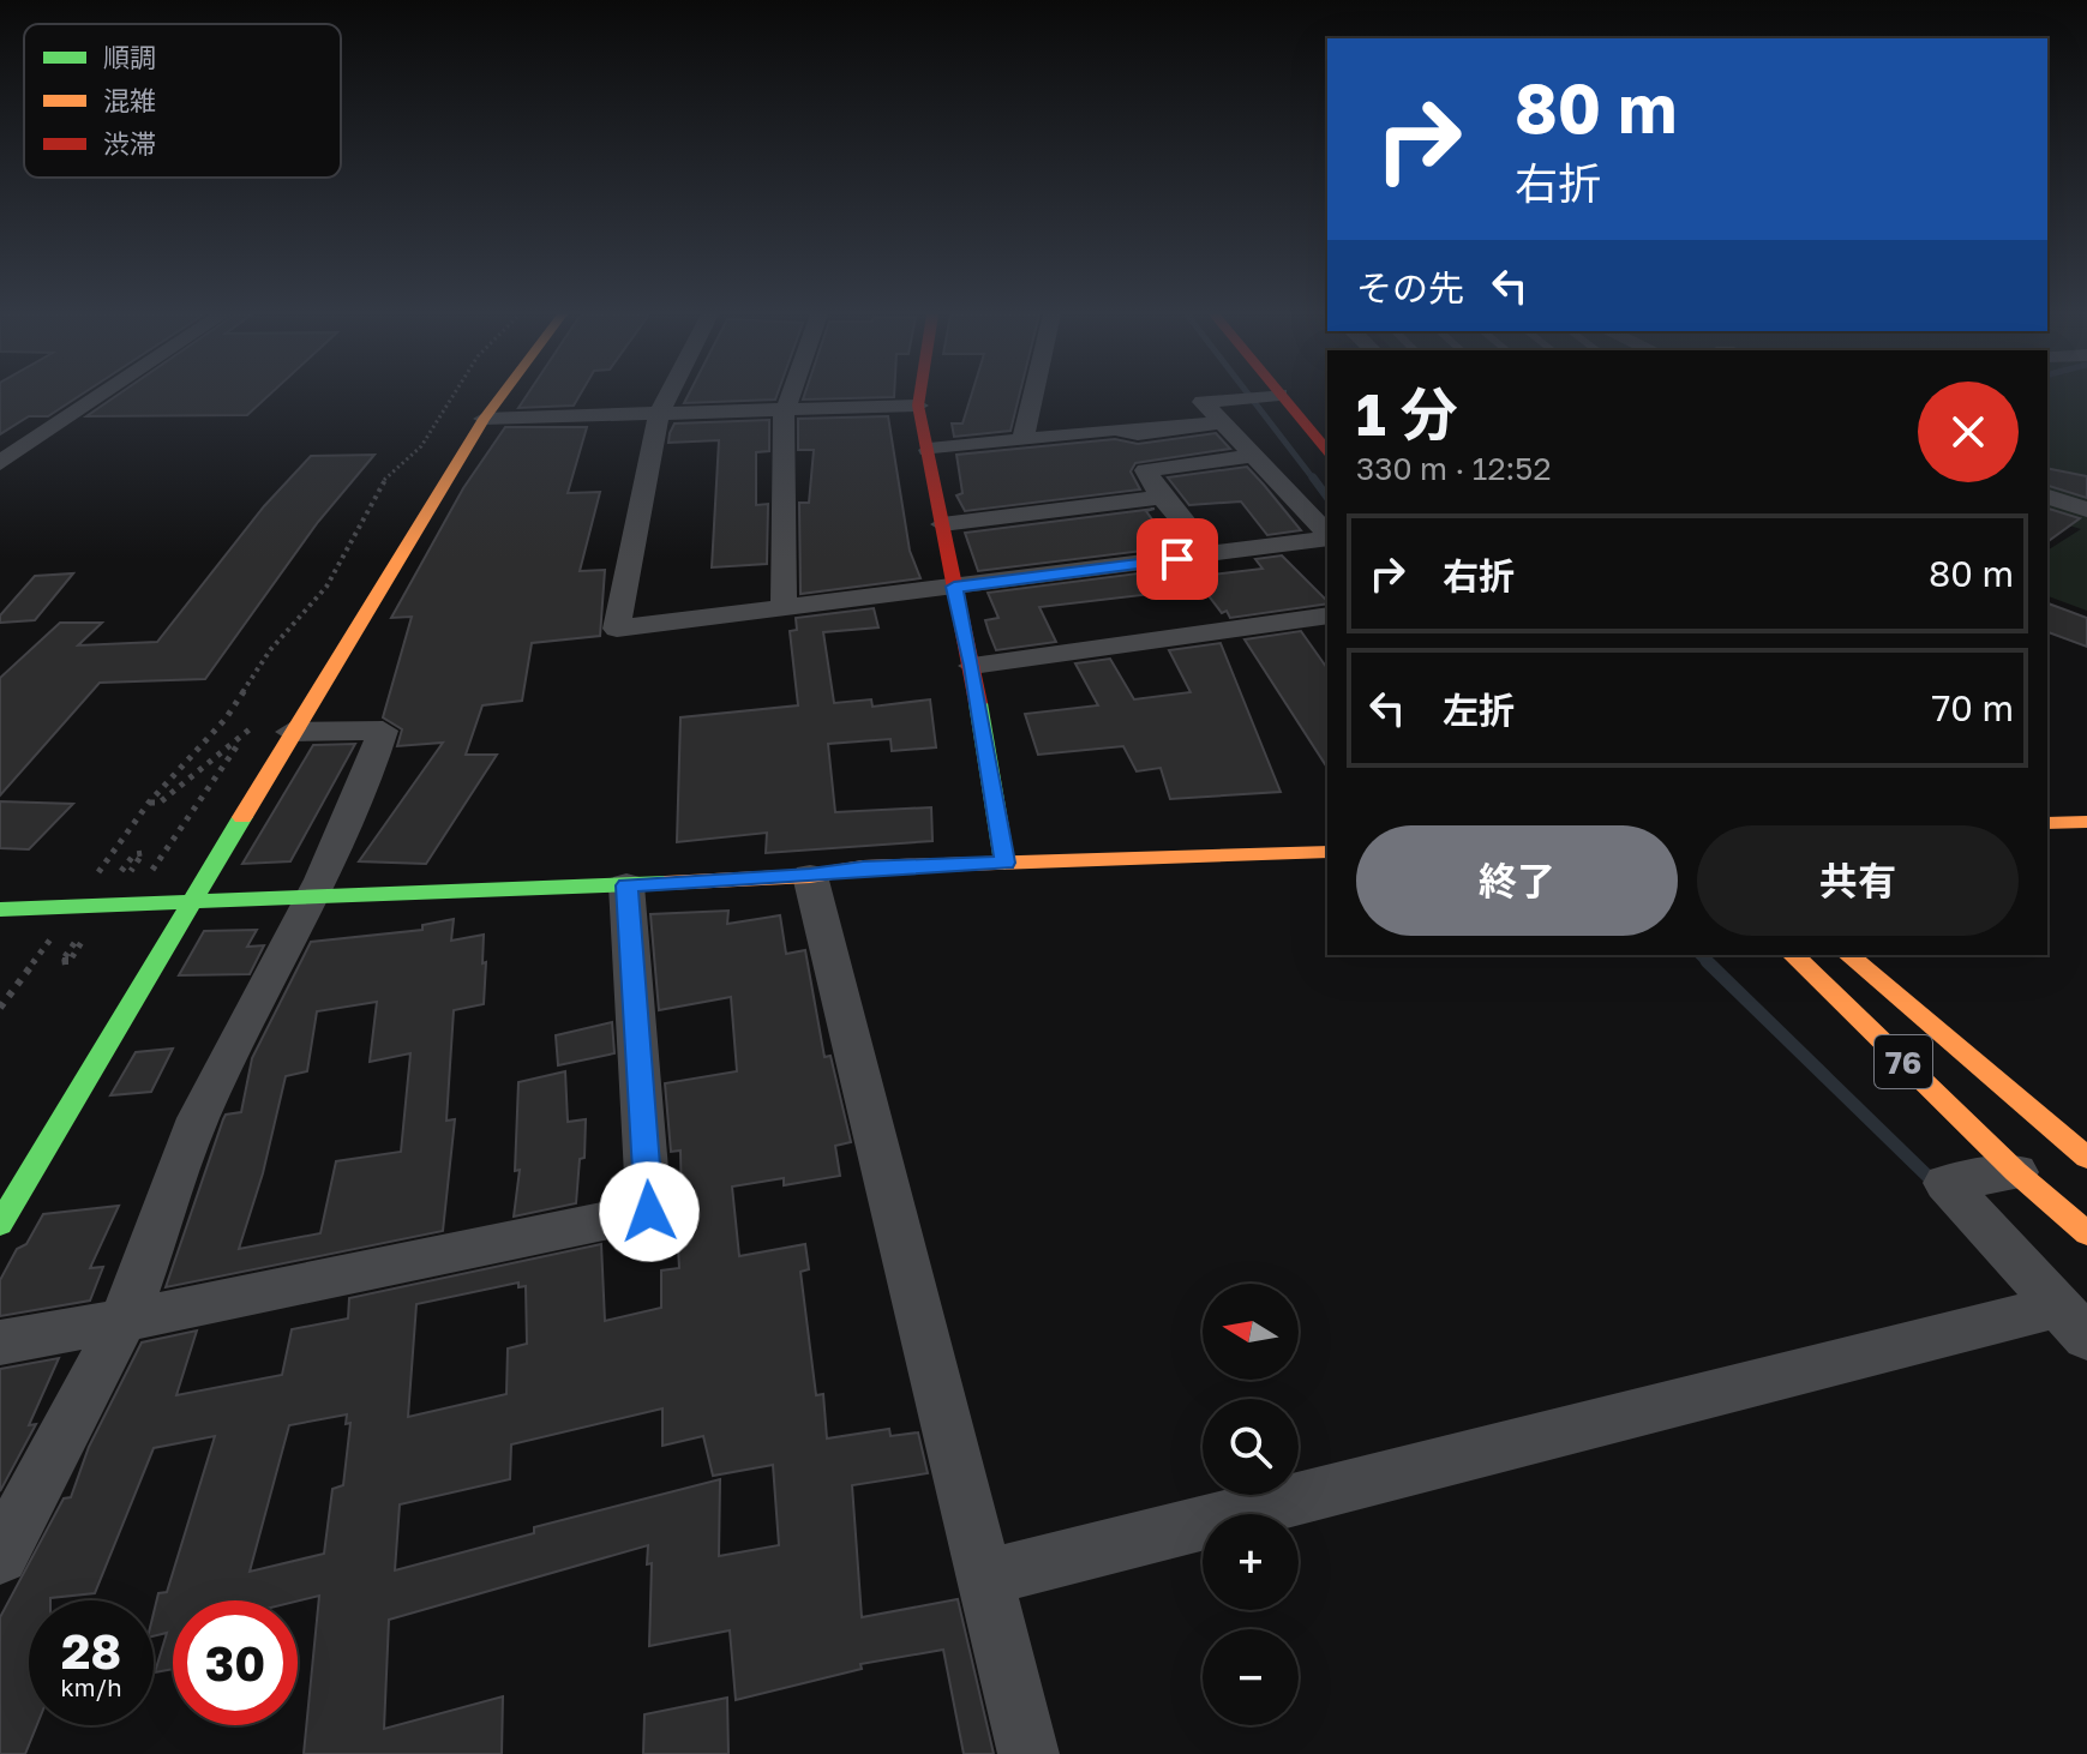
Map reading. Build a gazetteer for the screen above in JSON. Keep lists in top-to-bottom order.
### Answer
{
  "streets": {
    "street": ["76"]
  },
  "legend": ["順調", "混雑", "渋滞"],
  "north": "left",
  "page": {
    "turn": ["80 m", "右折"],
    "then": "その先",
    "heading": ["1 分", "330 m · 12:52"],
    "list": [
      {
        "name": "右折",
        "value": "80 m"
      },
      {
        "name": "左折",
        "value": "70 m"
      }
    ],
    "buttons": ["終了", "共有"],
    "map_buttons": ["+", "−"],
    "speed": "28 km/h",
    "limit": "30"
  }
}
